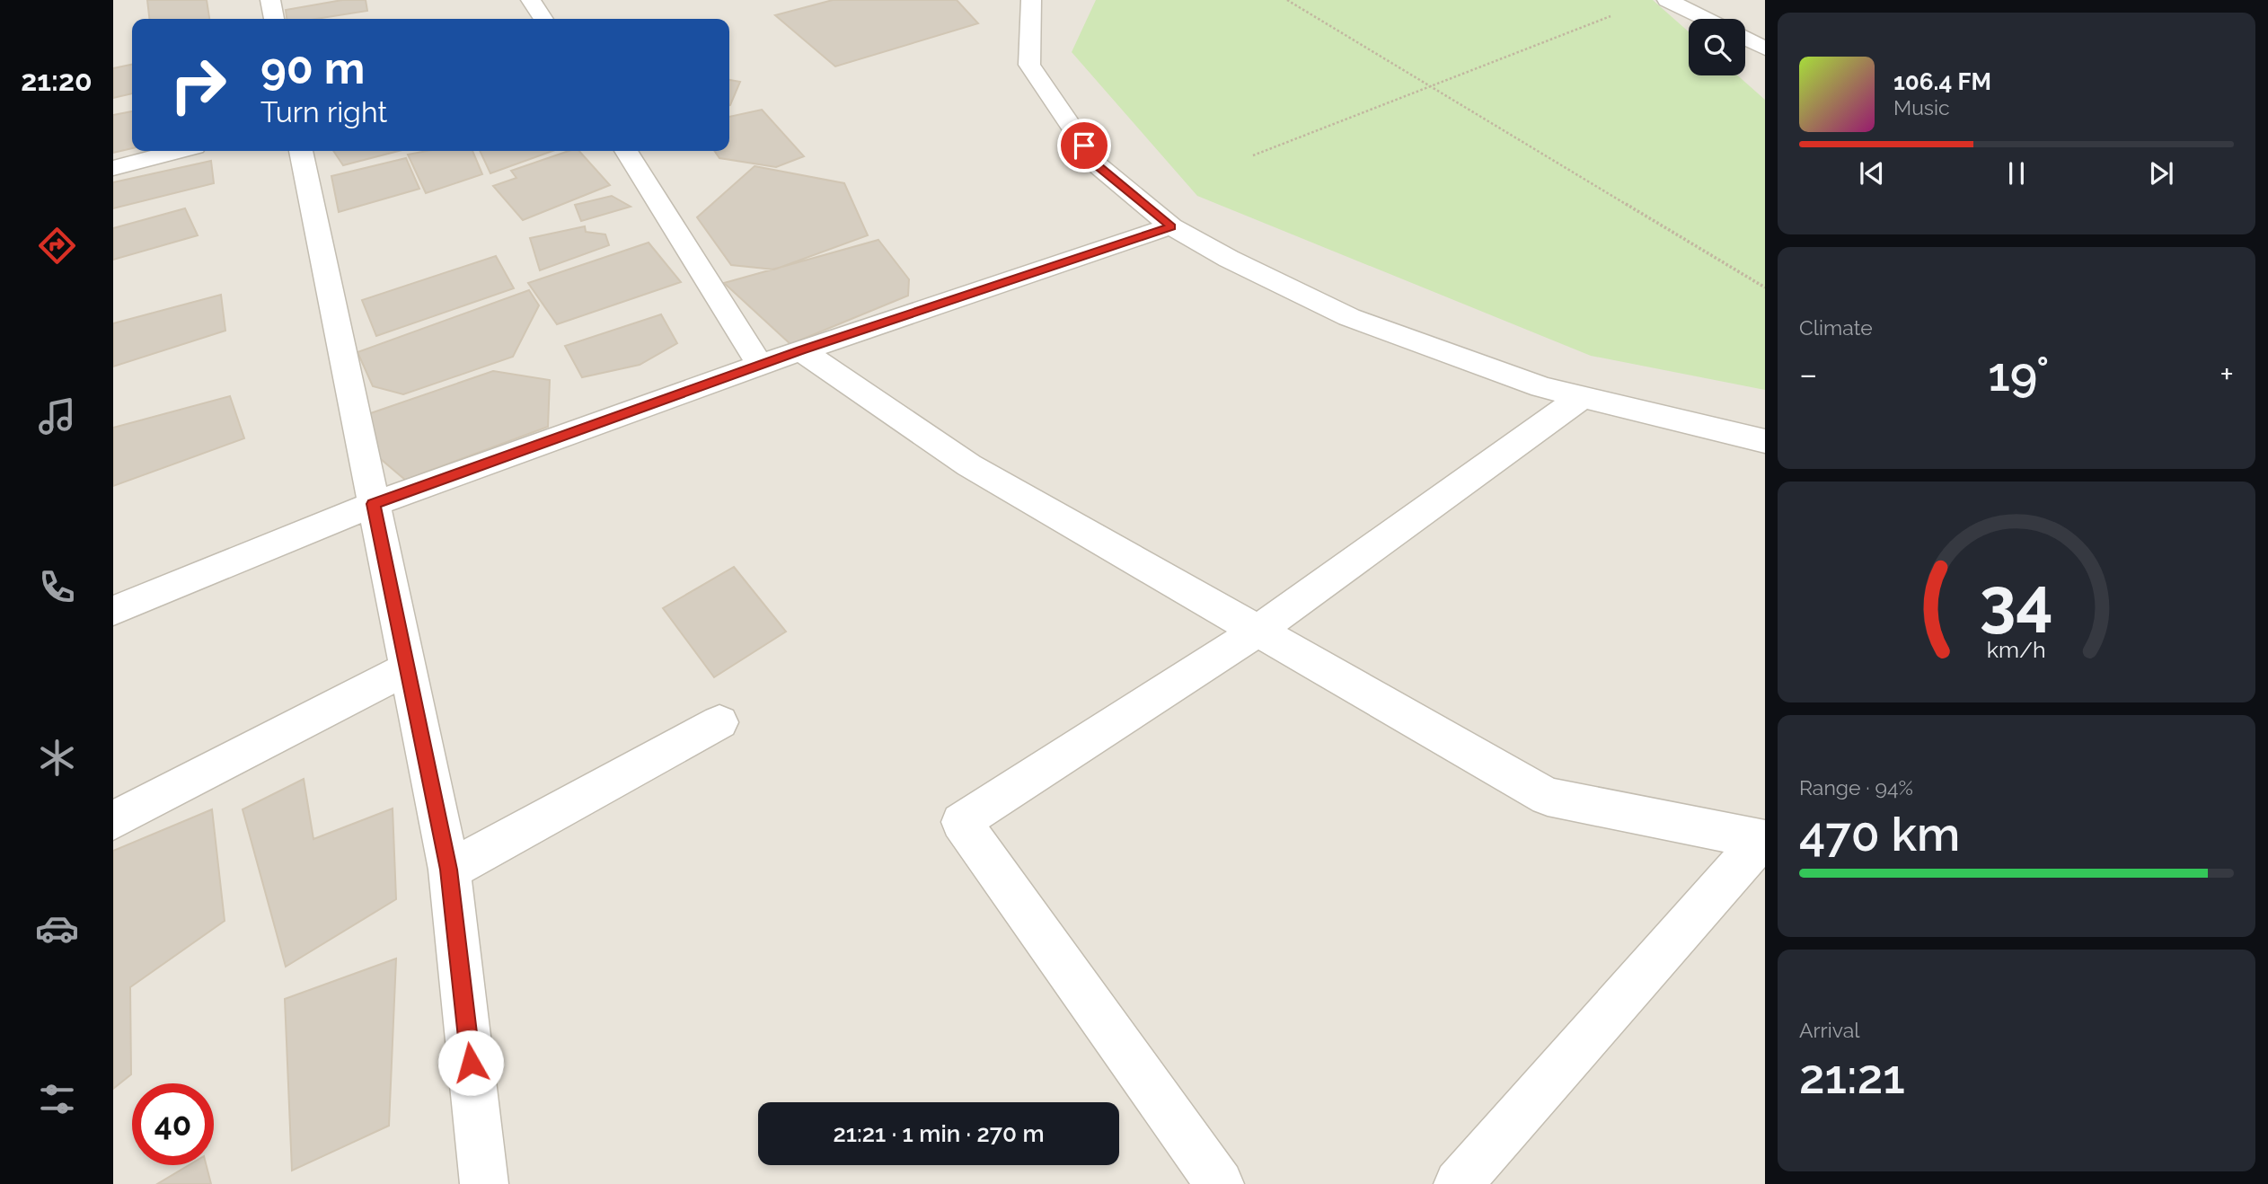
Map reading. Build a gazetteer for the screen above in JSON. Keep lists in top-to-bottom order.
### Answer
{
  "page": {
    "tabs": "21:20",
    "turn": ["90 m", "Turn right"],
    "song": ["106.4 FM", "Music"],
    "tile": [
      "Climate",
      ["Range · 94%", "470 km"],
      ["Arrival", "21:21"]
    ],
    "heat": ["−", "19°", "+"],
    "limit": "40",
    "trip": "21:21 · 1 min · 270 m",
    "gauge": ["34", "km/h"]
  }
}
